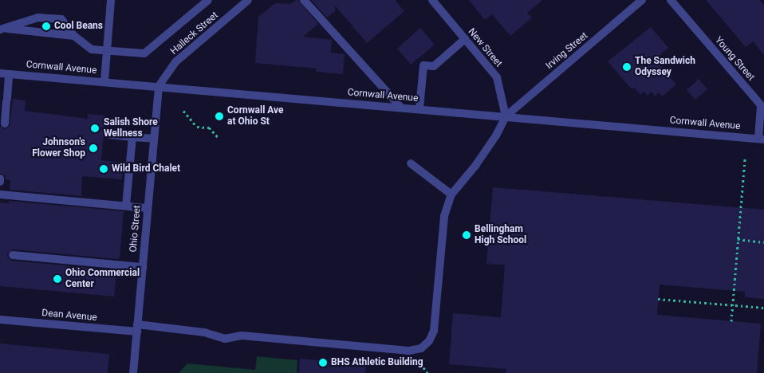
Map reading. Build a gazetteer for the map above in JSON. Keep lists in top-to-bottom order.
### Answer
{
  "streets": {
    "street": [
      "Halleck Street",
      "New Street",
      "Irving Street",
      "Young Street",
      "Cornwall Avenue",
      "Ohio Street",
      "Dean Avenue"
    ]
  },
  "crossings": [
    ["Halleck Street", "Cornwall Avenue"],
    ["Halleck Street", "Ohio Street"],
    ["New Street", "Irving Street"],
    ["New Street", "Cornwall Avenue"],
    ["Irving Street", "Cornwall Avenue"],
    ["Young Street", "Cornwall Avenue"],
    ["Cornwall Avenue", "Ohio Street"],
    ["Ohio Street", "Dean Avenue"]
  ],
  "places": [
    "Cool Beans",
    "The Sandwich Odyssey",
    "Cornwall Ave at Ohio St",
    "Salish Shore Wellness",
    "Johnson's Flower Shop",
    "Wild Bird Chalet",
    "Bellingham High School",
    "Ohio Commercial Center",
    "BHS Athletic Building"
  ]
}
